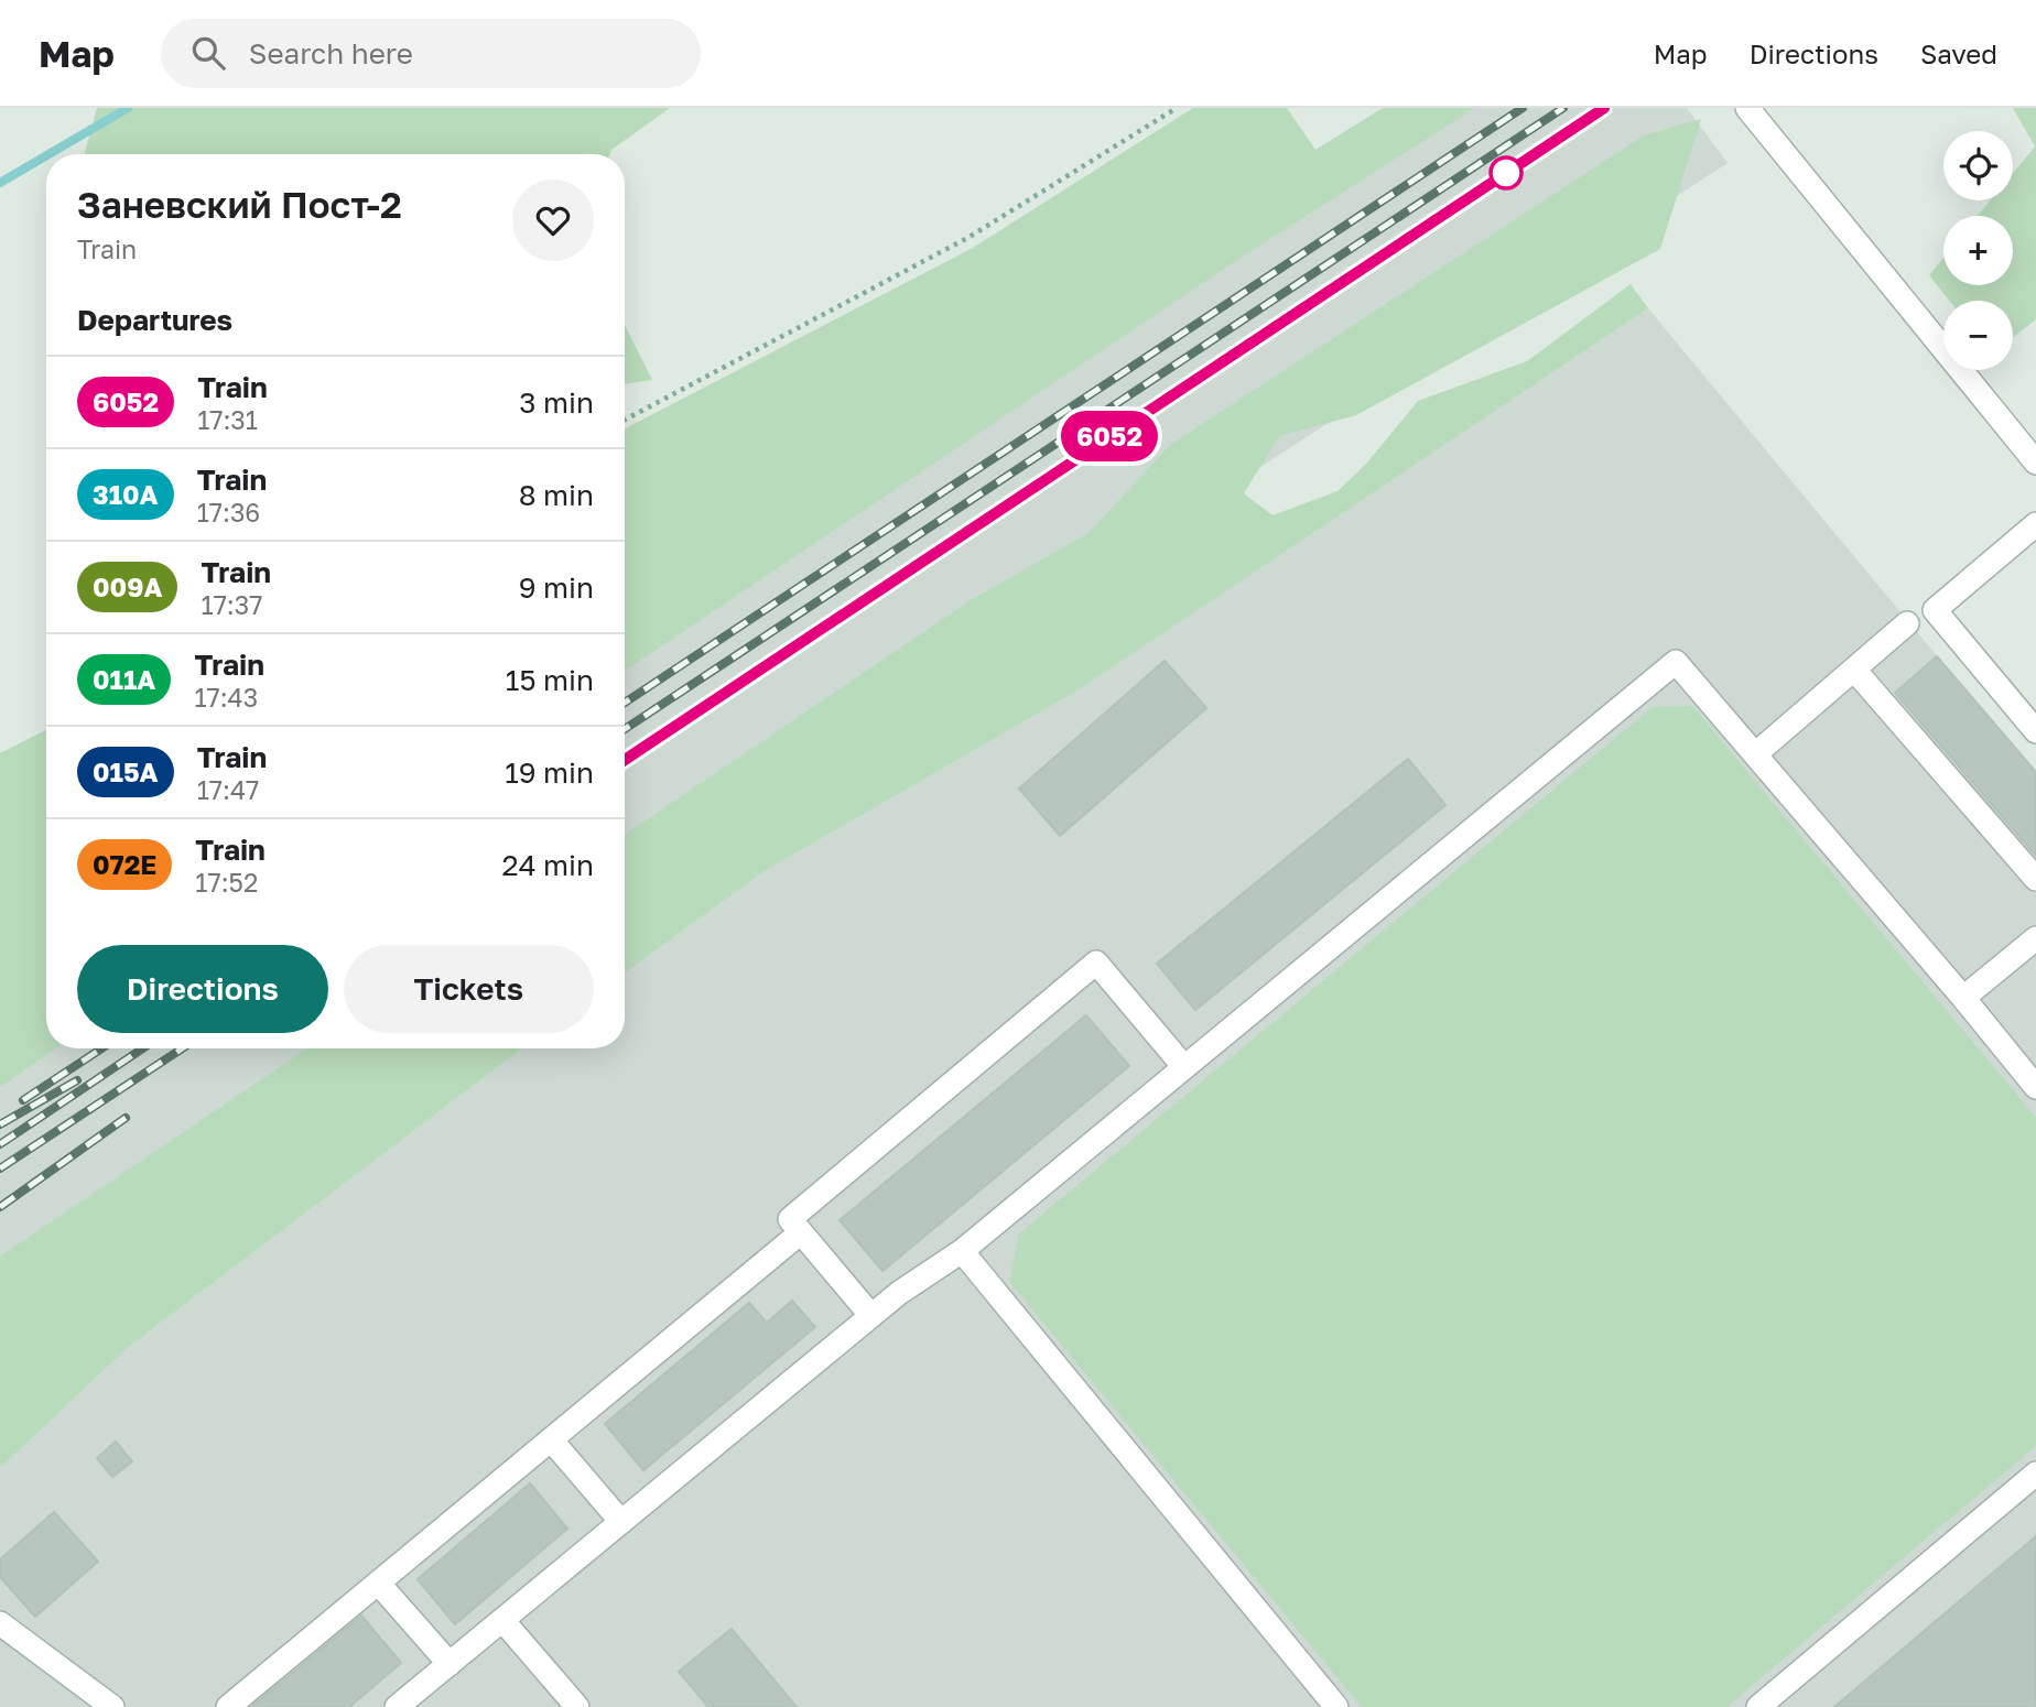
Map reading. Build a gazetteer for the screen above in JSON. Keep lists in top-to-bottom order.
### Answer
{
  "page": {
    "header": "Map",
    "search": "Search here",
    "nav": ["Map", "Directions", "Saved"],
    "on_map": "6052",
    "map_buttons": ["+", "−"],
    "heading": [
      ["Заневский Пост-2", "Train"],
      "Departures"
    ],
    "list": [
      {
        "mark": "6052",
        "name": "Train",
        "note": "17:31",
        "value": "3 min"
      },
      {
        "mark": "310А",
        "name": "Train",
        "note": "17:36",
        "value": "8 min"
      },
      {
        "mark": "009А",
        "name": "Train",
        "note": "17:37",
        "value": "9 min"
      },
      {
        "mark": "011А",
        "name": "Train",
        "note": "17:43",
        "value": "15 min"
      },
      {
        "mark": "015А",
        "name": "Train",
        "note": "17:47",
        "value": "19 min"
      },
      {
        "mark": "072Е",
        "name": "Train",
        "note": "17:52",
        "value": "24 min"
      }
    ],
    "buttons": ["Directions", "Tickets"]
  }
}
